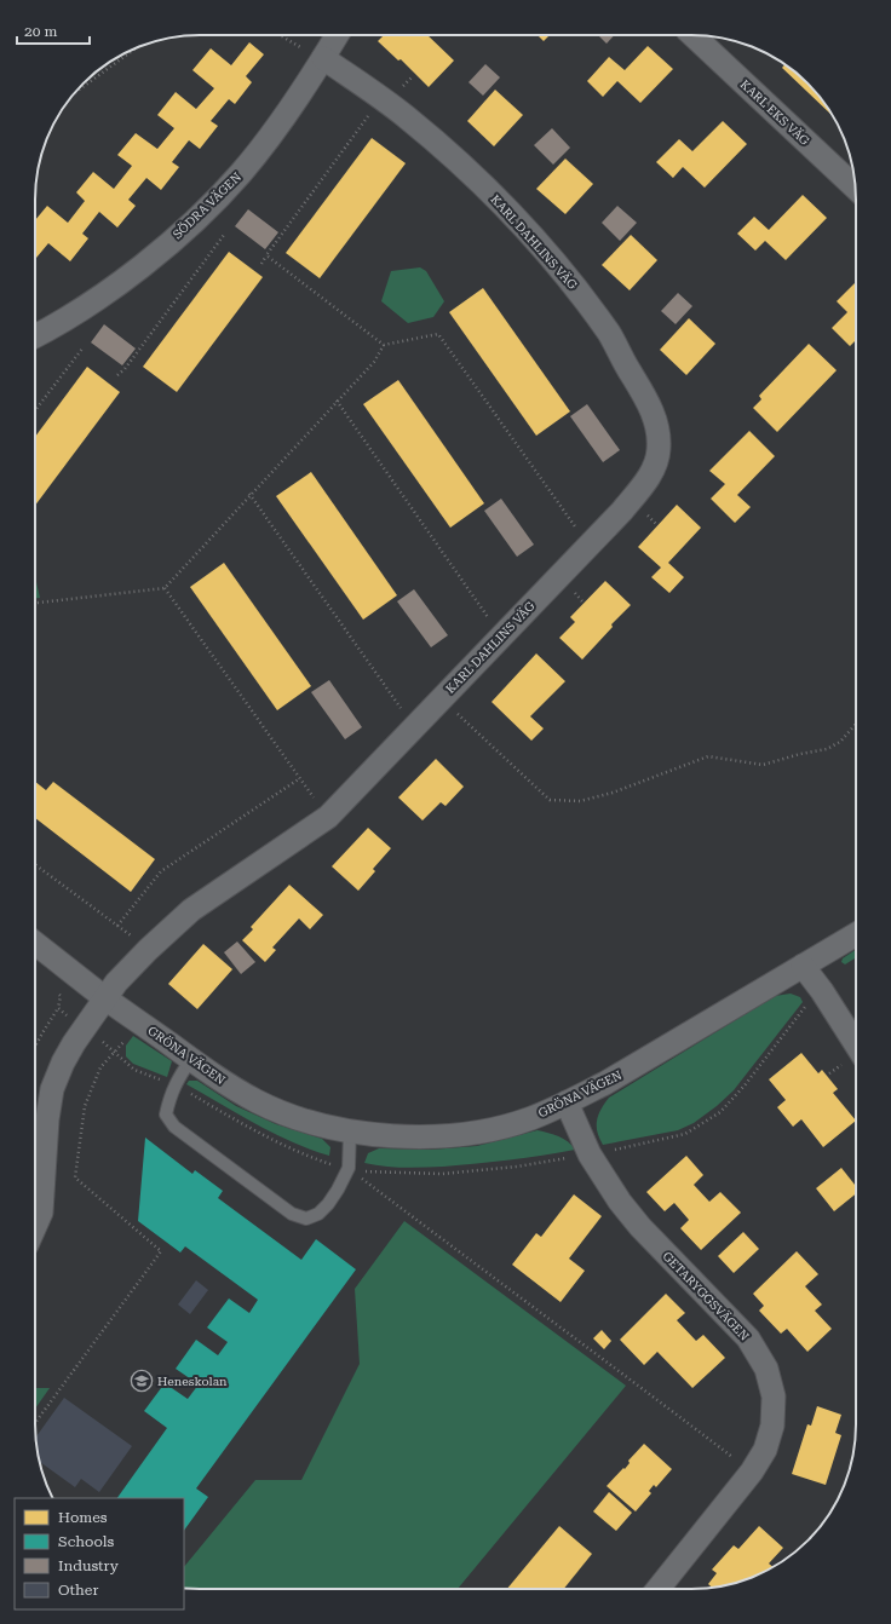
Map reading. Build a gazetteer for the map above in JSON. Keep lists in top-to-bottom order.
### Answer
{
  "streets": {
    "street": [
      "KARL EKS VÄG",
      "SÖDRA VÄGEN",
      "KARL DAHLINS VÄG",
      "GRÖNA VÄGEN",
      "GETARYGGSVÄGEN"
    ]
  },
  "crossings": [
    ["SÖDRA VÄGEN", "KARL DAHLINS VÄG"],
    ["KARL DAHLINS VÄG", "GRÖNA VÄGEN"],
    ["GRÖNA VÄGEN", "GETARYGGSVÄGEN"]
  ],
  "places": {
    "school or university": ["Heneskolan"]
  },
  "legend": [
    "Homes",
    "Schools",
    "Industry",
    "Other"
  ],
  "scale_bar": "20 m"
}
